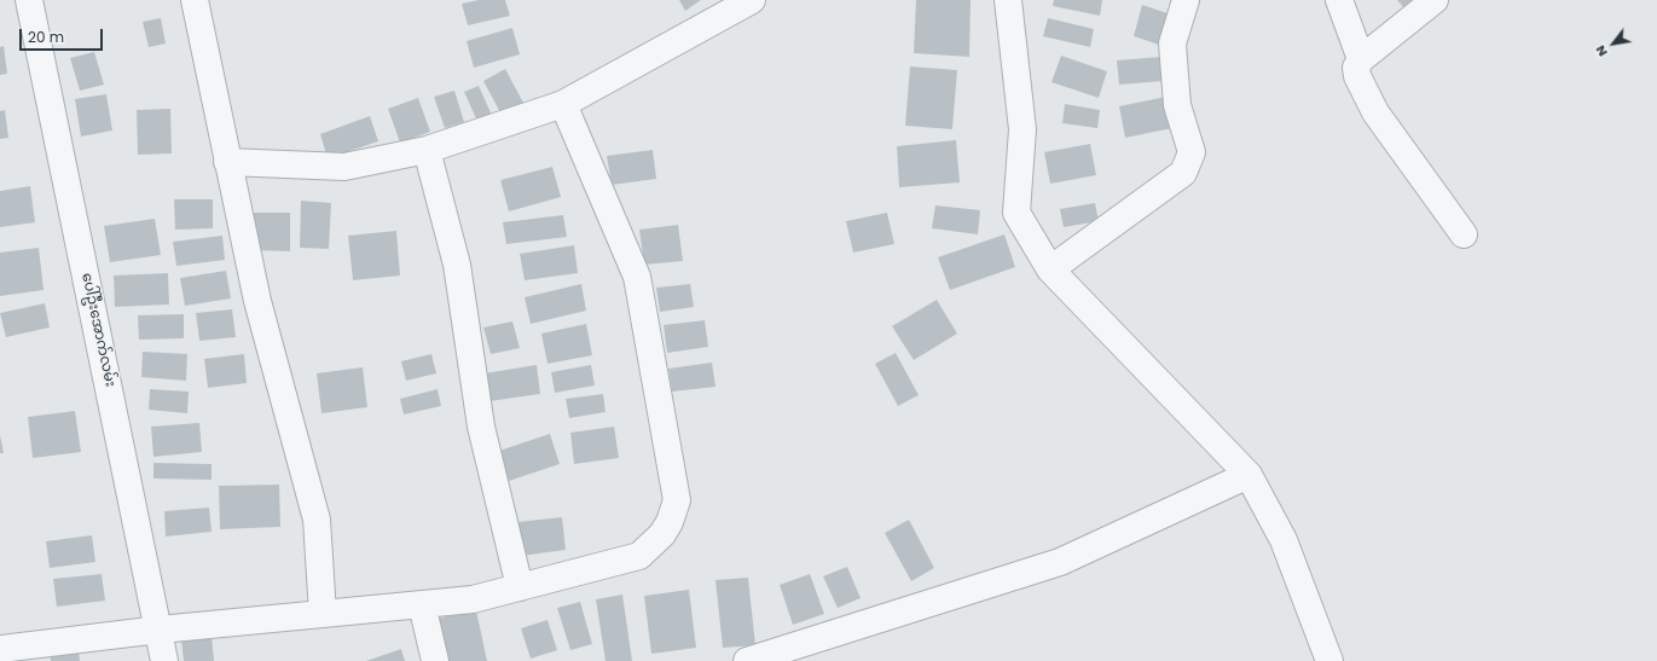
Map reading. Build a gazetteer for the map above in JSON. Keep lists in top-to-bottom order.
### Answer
{
  "streets": {
    "street": ["ပေါ်ဦးအောက်လမ်း"]
  },
  "scale_bar": "20 m",
  "north": "bottom left"
}
